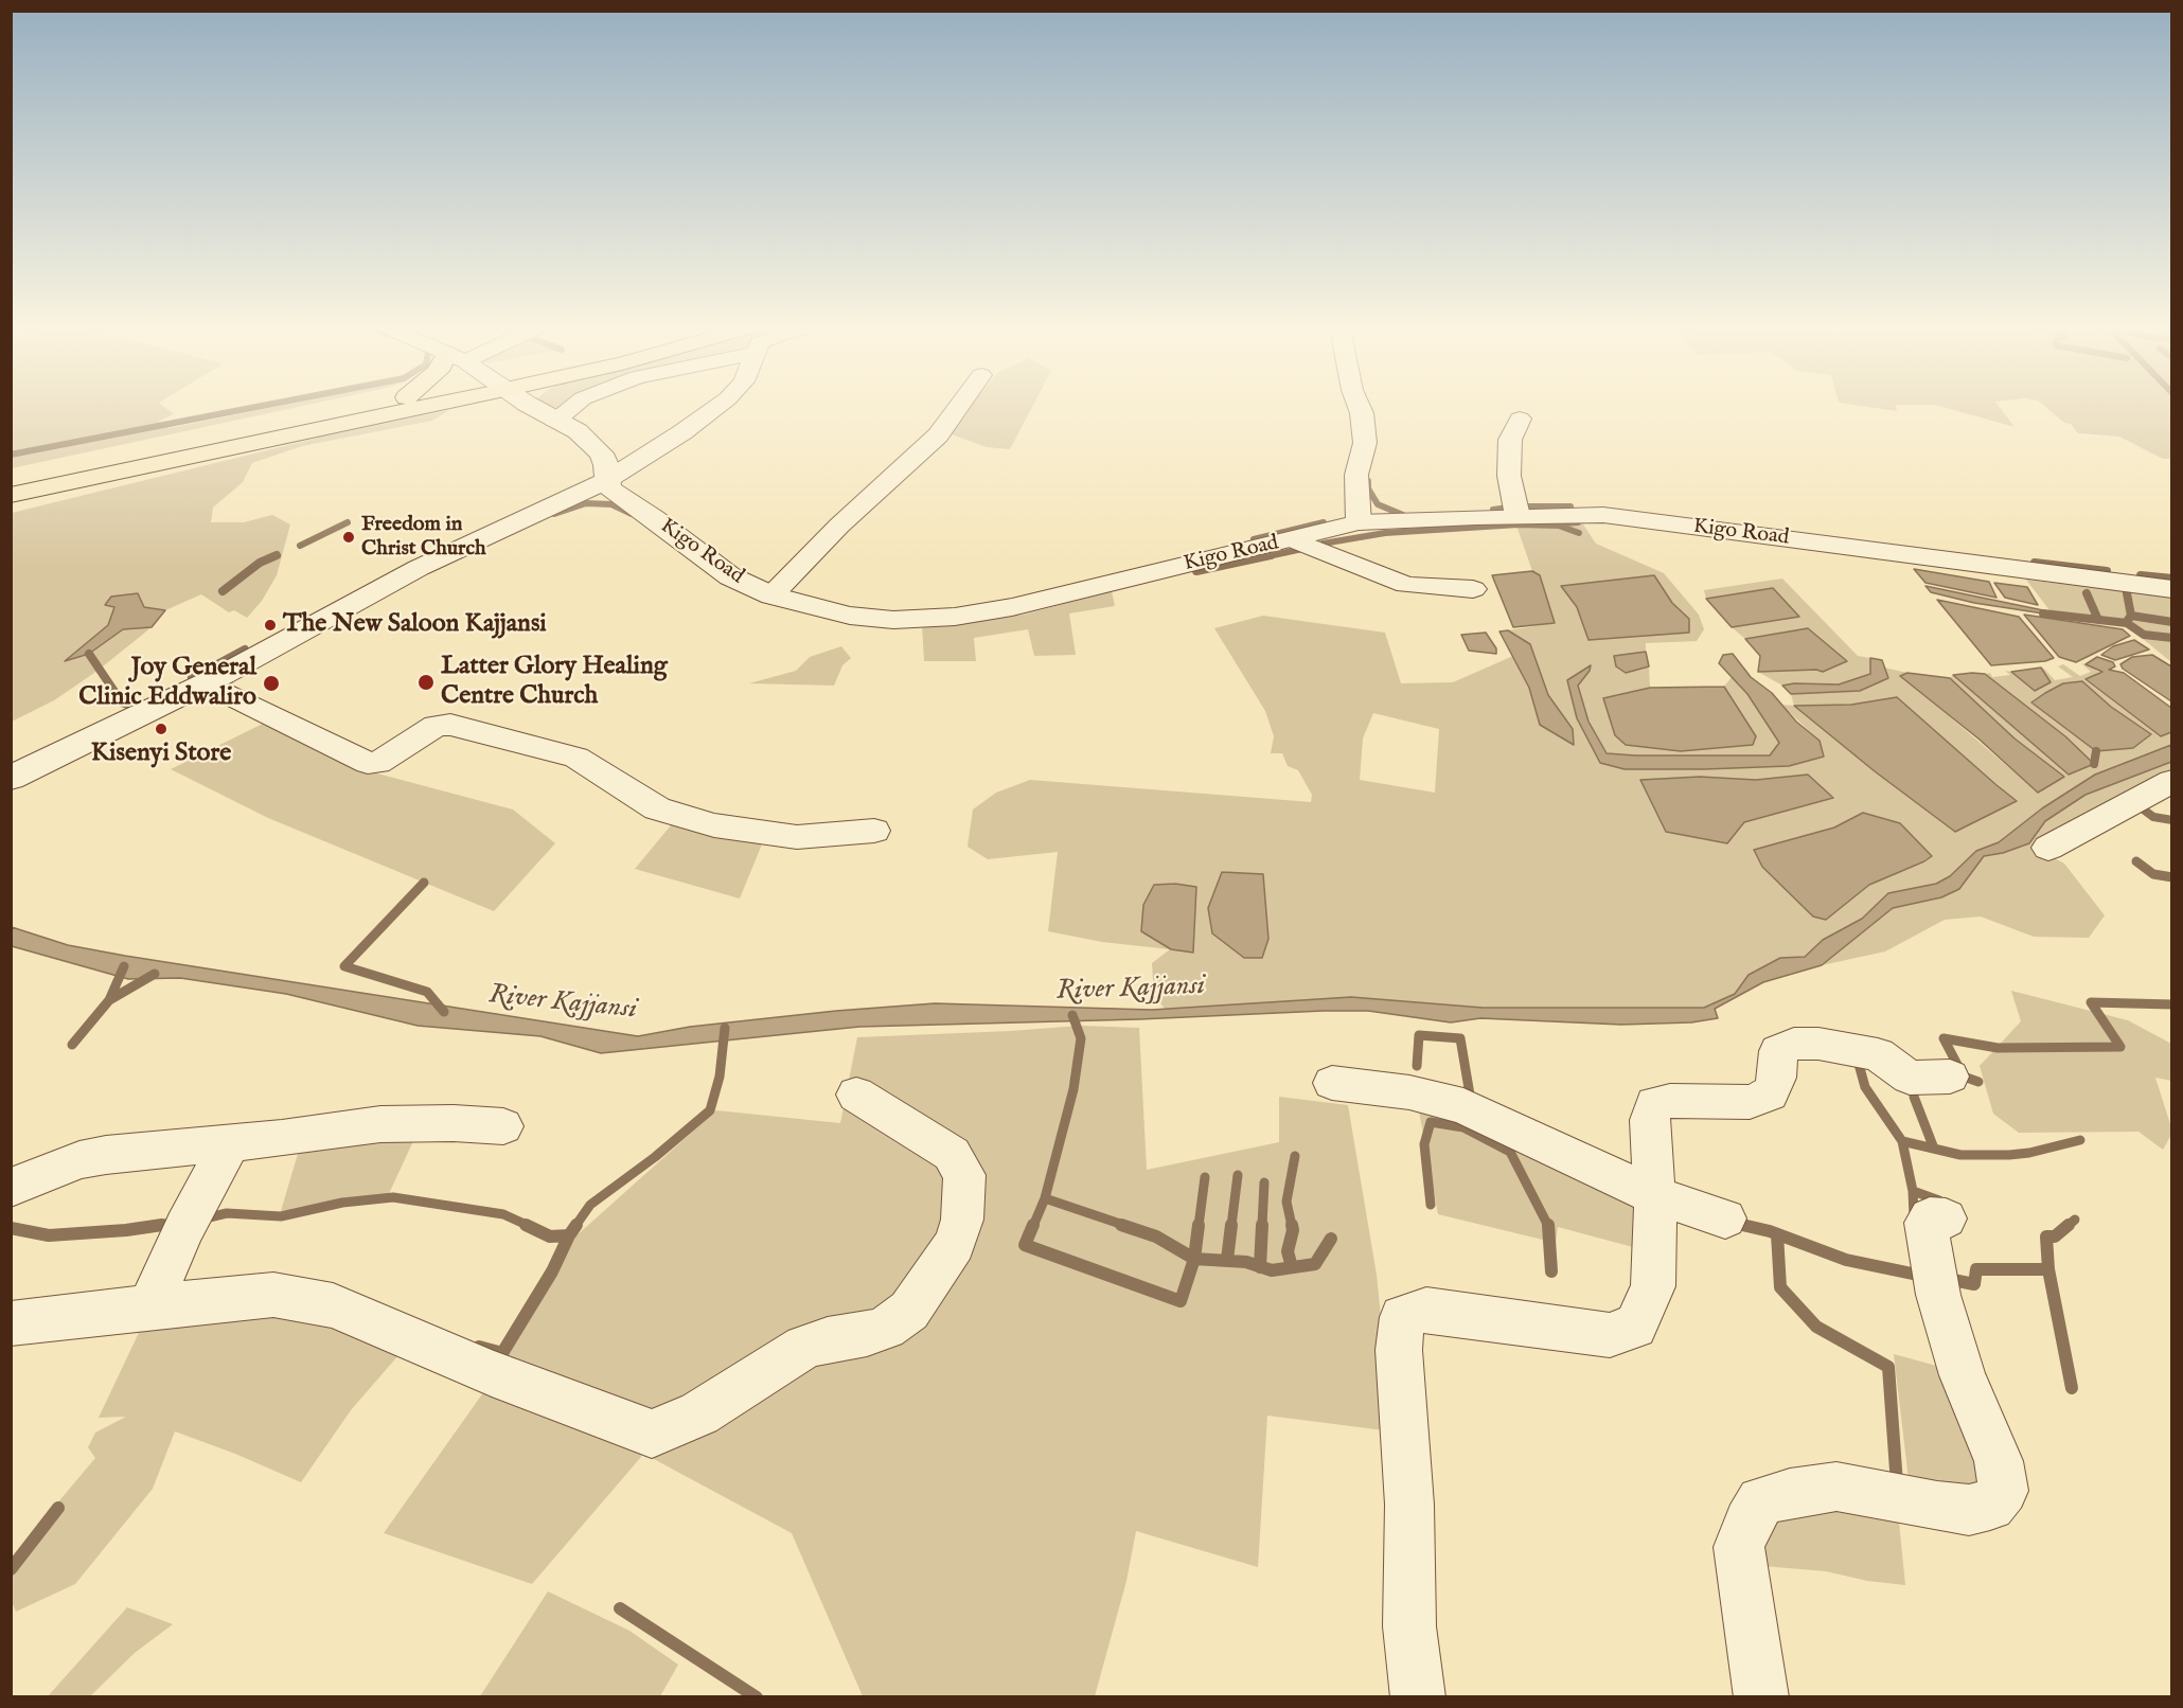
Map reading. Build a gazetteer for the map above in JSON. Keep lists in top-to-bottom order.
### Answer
{
  "streets": {
    "street": ["Kigo Road"]
  },
  "water": ["River Kajjansi"],
  "places": [
    "Freedom in Christ Church",
    "The New Saloon Kajjansi",
    "Latter Glory Healing Centre Church",
    "Joy General Clinic Eddwaliro",
    "Kisenyi Store"
  ]
}
